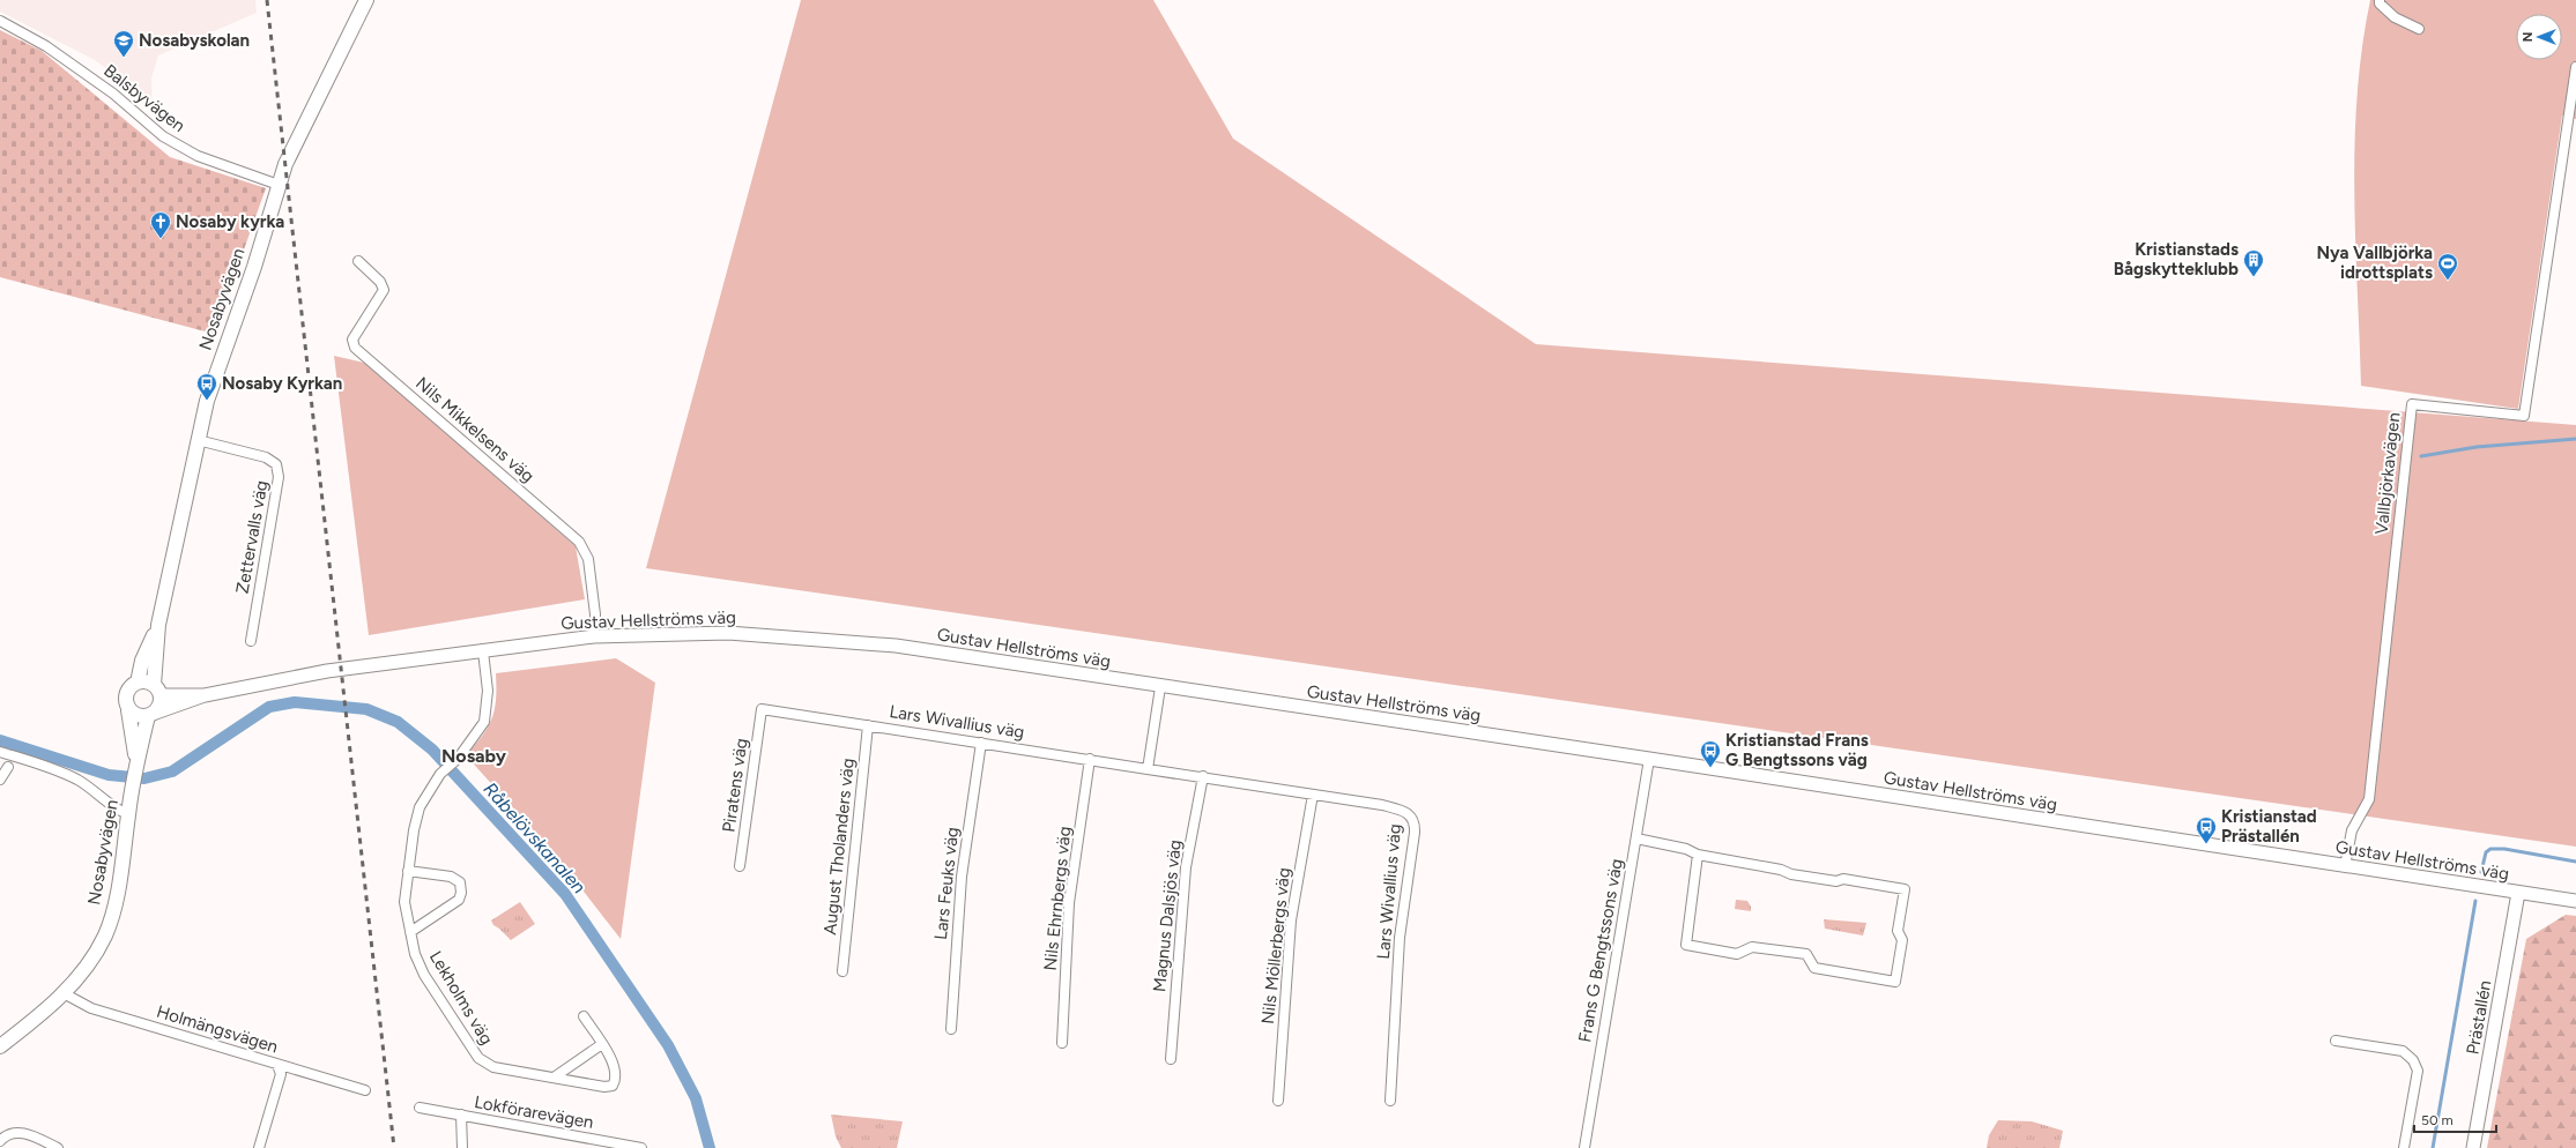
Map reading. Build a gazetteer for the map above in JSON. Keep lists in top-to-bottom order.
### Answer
{
  "streets": {
    "main road": ["Nosabyvägen"],
    "street": [
      "Balsbyvägen",
      "Nils Mikkelsens väg",
      "Vallbjörkavägen",
      "Zettervalls väg",
      "Gustav Hellströms väg",
      "Lars Wivallius väg",
      "Piratens väg",
      "August Tholanders väg",
      "Lars Feuks väg",
      "Nils Ehrnbergs väg",
      "Magnus Dalsjös väg",
      "Nils Möllerbergs väg",
      "Frans G Bengtssons väg",
      "Lekholms väg",
      "Prästallén",
      "Holmängsvägen",
      "Lokförarevägen"
    ]
  },
  "crossings": [
    ["Balsbyvägen", "Nosabyvägen"],
    ["Nosabyvägen", "Zettervalls väg"],
    ["Nosabyvägen", "Gustav Hellströms väg"],
    ["Nosabyvägen", "Holmängsvägen"],
    ["Nils Mikkelsens väg", "Gustav Hellströms väg"],
    ["Vallbjörkavägen", "Gustav Hellströms väg"],
    ["Gustav Hellströms väg", "Frans G Bengtssons väg"],
    ["Gustav Hellströms väg", "Lekholms väg"],
    ["Gustav Hellströms väg", "Prästallén"],
    ["Lars Wivallius väg", "Piratens väg"],
    ["Lars Wivallius väg", "August Tholanders väg"],
    ["Lars Wivallius väg", "Lars Feuks väg"],
    ["Lars Wivallius väg", "Nils Ehrnbergs väg"],
    ["Lars Wivallius väg", "Magnus Dalsjös väg"],
    ["Lars Wivallius väg", "Nils Möllerbergs väg"]
  ],
  "districts": ["Nosaby"],
  "water": ["Råbelövskanalen"],
  "places": {
    "school or university": ["Nosabyskolan"],
    "church": ["Nosaby kyrka"],
    "building": ["Kristianstads Bågskytteklubb"],
    "sports": ["Nya Vallbjörka idrottsplats"],
    "bus stop": ["Nosaby Kyrkan", "Kristianstad Frans G Bengtssons väg", "Kristianstad Prästallén"]
  },
  "scale_bar": "50 m",
  "north": "left"
}
